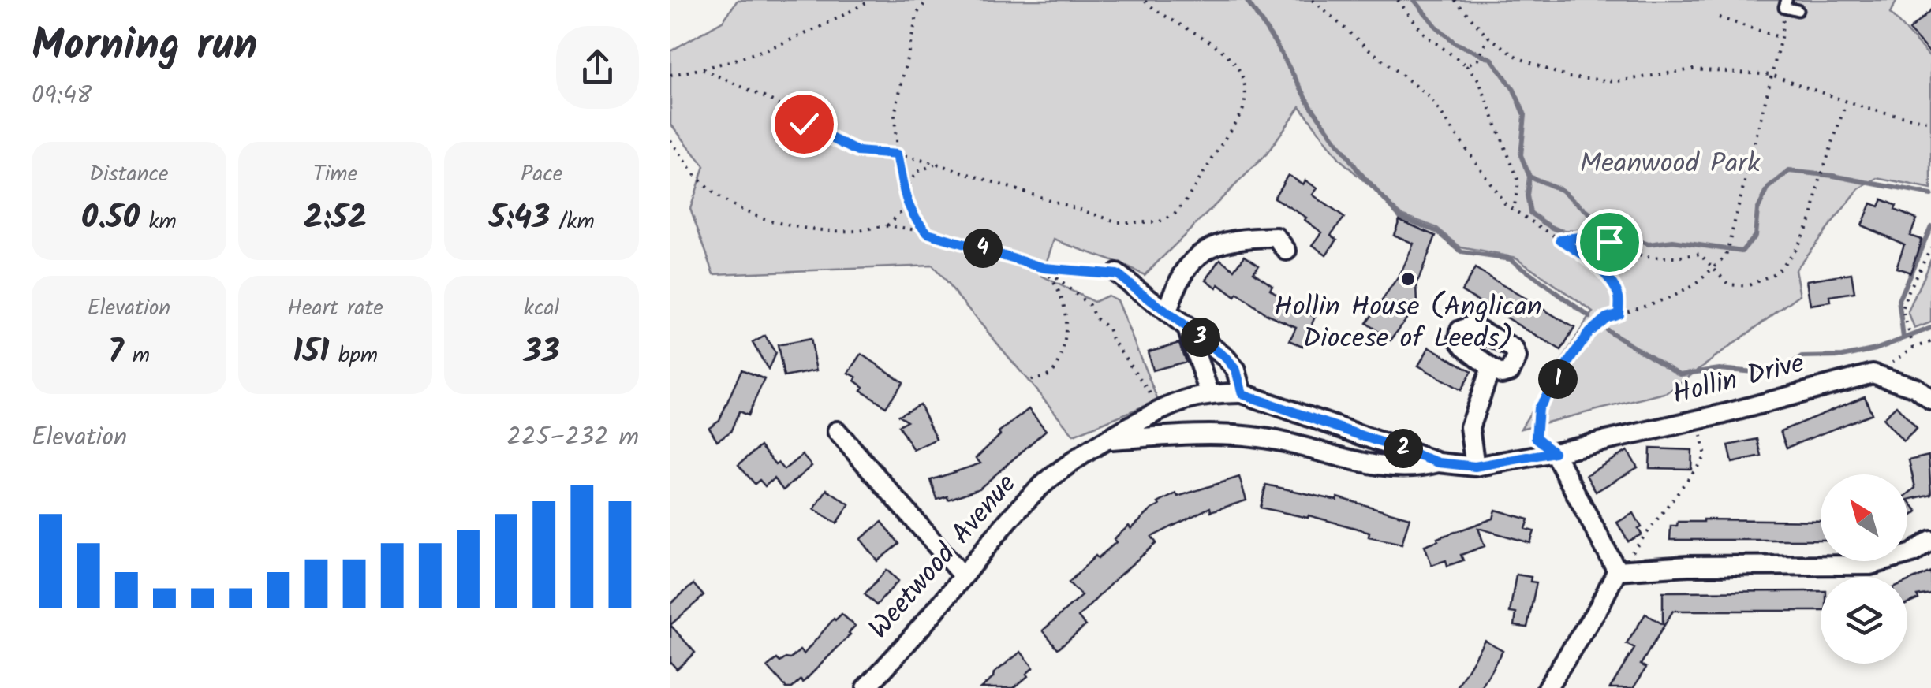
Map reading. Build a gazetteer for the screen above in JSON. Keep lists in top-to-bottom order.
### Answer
{
  "streets": {
    "street": ["Hollin Drive", "Weetwood Avenue"]
  },
  "crossings": [
    ["Hollin Drive", "Weetwood Avenue"]
  ],
  "parks": ["Meanwood Park"],
  "places": ["Hollin House (Anglican Diocese of Leeds)"],
  "north": "top left",
  "page": {
    "heading": ["Morning run", "09:48"],
    "stats": [
      ["Distance", "0.50 km"],
      ["Time", "2:52"],
      ["Pace", "5:43 /km"],
      ["Elevation", "7 m"],
      ["Heart rate", "151 bpm"],
      ["kcal", "33"]
    ],
    "pins": [
      "4",
      "3",
      "1",
      "2"
    ],
    "chart": ["Elevation", "225–232 m"]
  }
}
